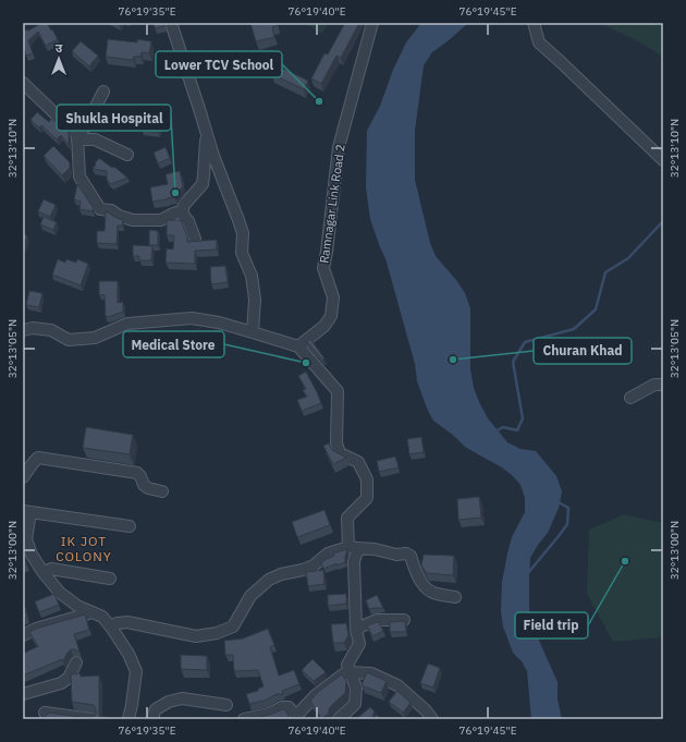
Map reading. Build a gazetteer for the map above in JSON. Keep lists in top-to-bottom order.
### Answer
{
  "streets": {
    "street": ["Ramnagar Link Road 2"]
  },
  "districts": ["IK JOT COLONY"],
  "places": [
    "Lower TCV School",
    "Shukla Hospital",
    "Churan Khad",
    "Medical Store",
    "Field trip"
  ],
  "north": "top",
  "coordinates": [
    "76°19'35\"E",
    "76°19'40\"E",
    "76°19'45\"E",
    "32°13'10\"N",
    "32°13'05\"N",
    "32°13'00\"N"
  ]
}
